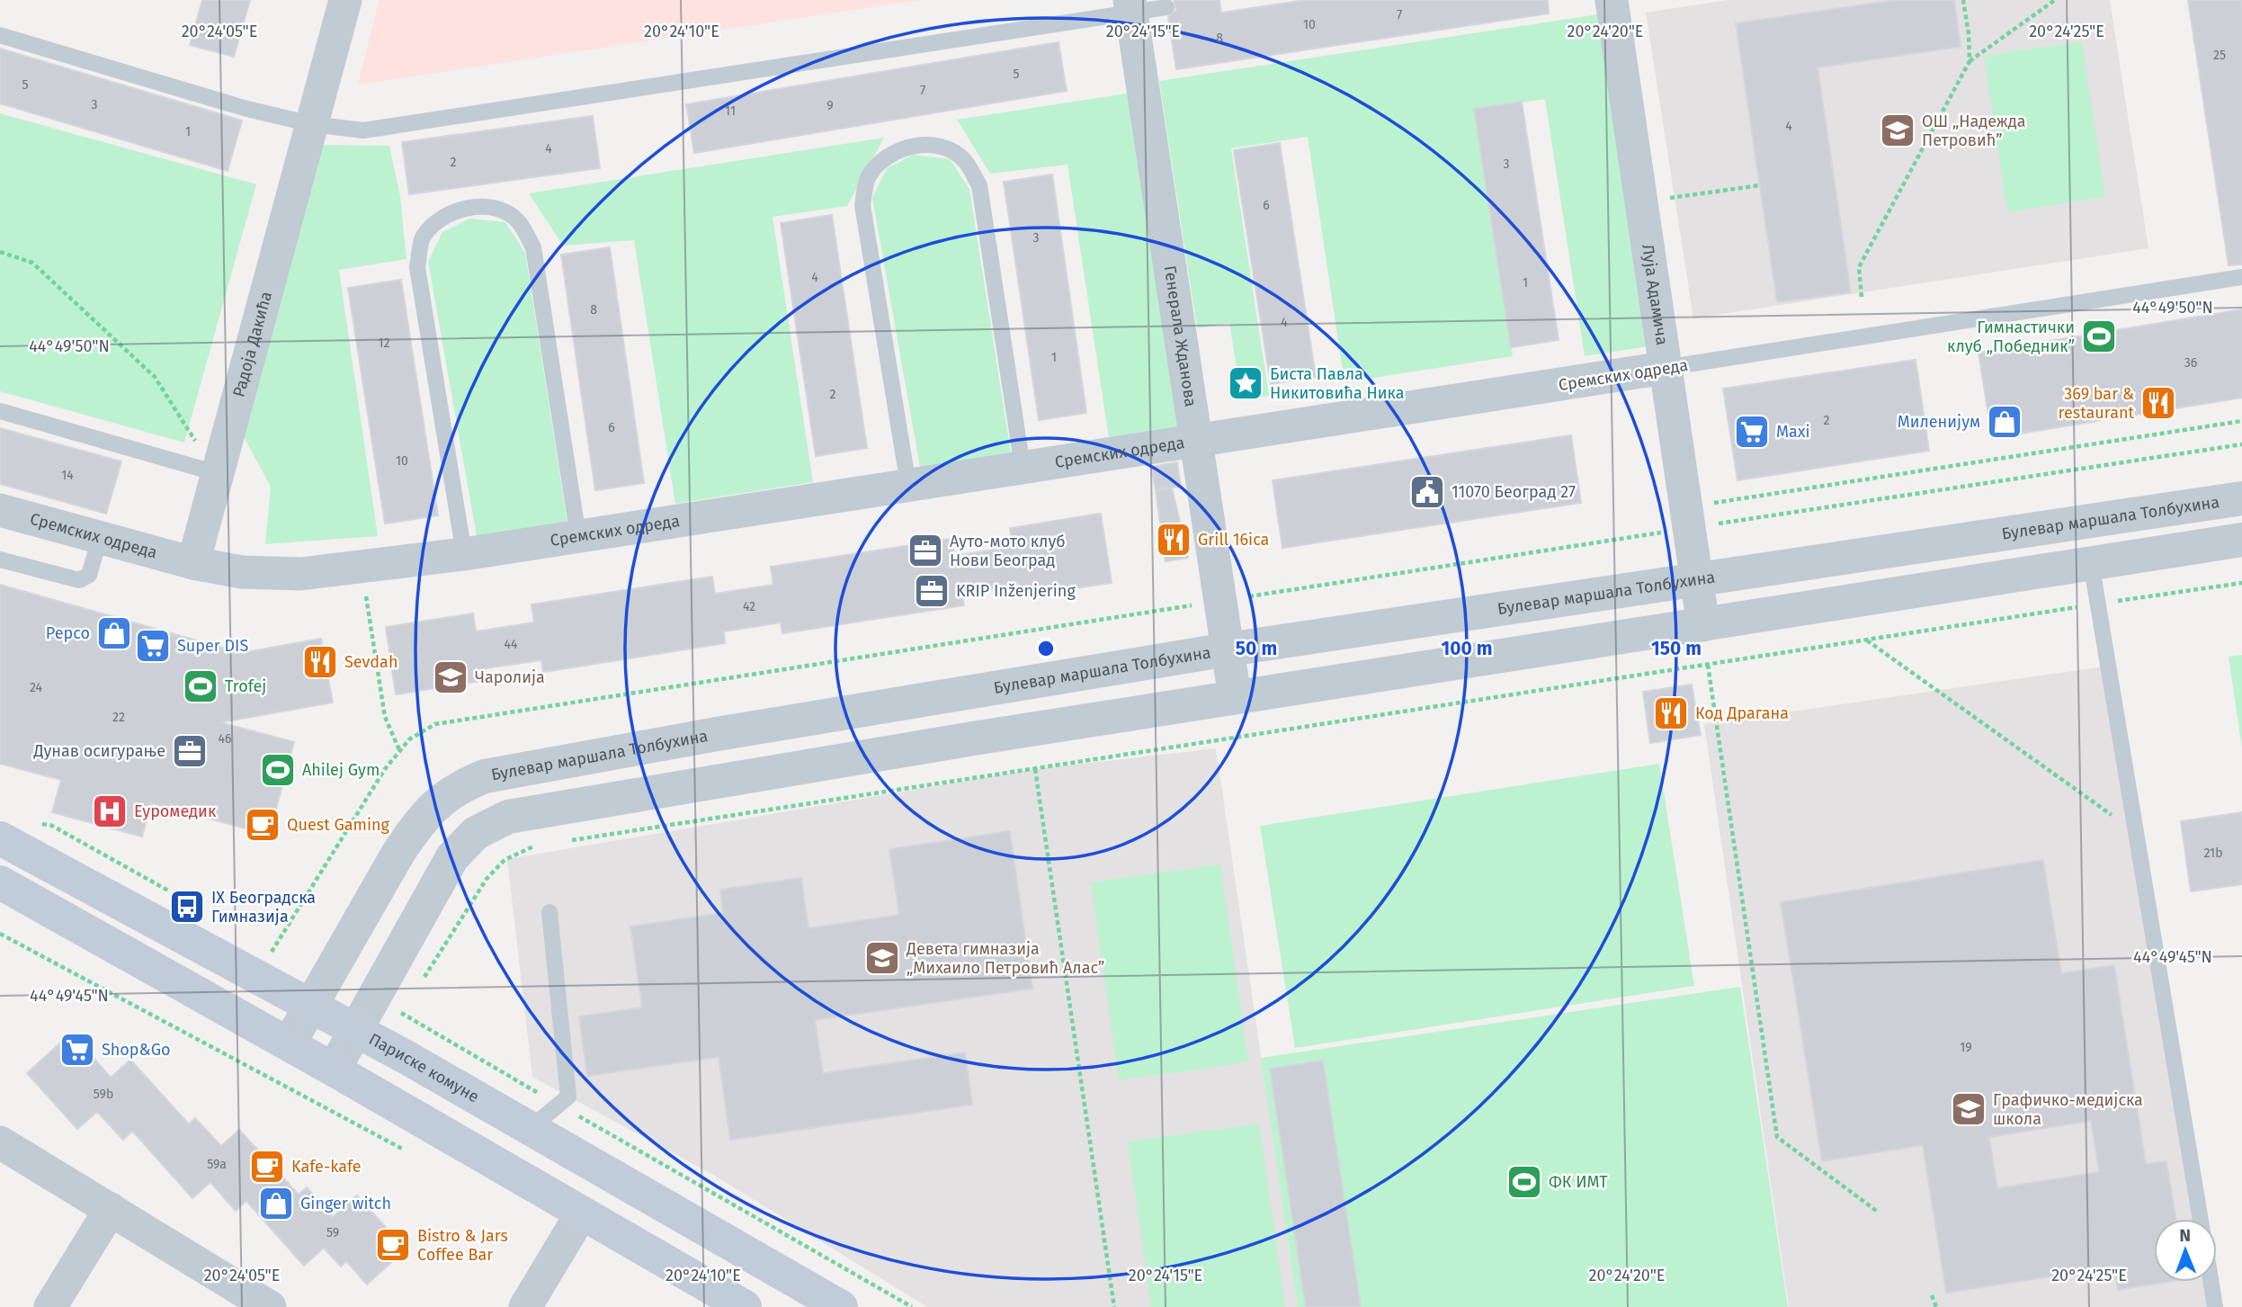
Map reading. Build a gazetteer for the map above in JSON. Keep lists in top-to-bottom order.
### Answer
{
  "streets": {
    "main road": ["Париске комуне"],
    "street": [
      "Луја Адамича",
      "Генерала Жданова",
      "Радоја Дакића",
      "Сремских одреда",
      "Булевар маршала Толбухина"
    ]
  },
  "crossings": [
    ["Луја Адамича", "Сремских одреда"],
    ["Луја Адамича", "Булевар маршала Толбухина"],
    ["Генерала Жданова", "Сремских одреда"],
    ["Генерала Жданова", "Булевар маршала Толбухина"],
    ["Радоја Дакића", "Сремских одреда"],
    ["Булевар маршала Толбухина", "Париске комуне"]
  ],
  "places": {
    "school or university": [
      "ОШ „Надежда Петровић”",
      "Чаролија",
      "Девета гимназија „Михаило Петровић Алас”",
      "Графичко-медијска школа"
    ],
    "sports": [
      "Гимнастички клуб „Победник”",
      "Trofej",
      "Ahilej Gym",
      "ФК ИМТ"
    ],
    "place": ["Биста Павла Никитовића Ника"],
    "restaurant": [
      "369 bar & restaurant",
      "Grill 16ica",
      "Sevdah",
      "Код Драгана"
    ],
    "shop": ["Миленијум", "Pepco", "Ginger witch"],
    "supermarket": ["Maxi", "Super DIS", "Shop&Go"],
    "public building": ["11070 Београд 27"],
    "office": ["Ауто-мото клуб Нови Београд", "KRIP Inženjering", "Дунав осигурање"],
    "hospital": ["Еуромедик"],
    "cafe": ["Quest Gaming", "Kafe-kafe", "Bistro & Jars Coffee Bar"],
    "bus stop": ["IX Београдска Гимназија"]
  },
  "house_numbers": [
    "7",
    "10",
    "8",
    "25",
    "5",
    "5",
    "7",
    "3",
    "9",
    "11",
    "4",
    "1",
    "4",
    "2",
    "3",
    "6",
    "3",
    "4",
    "1",
    "8",
    "4",
    "12",
    "1",
    "36",
    "2",
    "2",
    "6",
    "10",
    "14",
    "42",
    "44",
    "24",
    "22",
    "46",
    "21b",
    "19",
    "59b",
    "59a",
    "59"
  ],
  "north": "top",
  "coordinates": [
    "20°24'05\"E",
    "20°24'10\"E",
    "20°24'15\"E",
    "20°24'20\"E",
    "20°24'25\"E",
    "44°49'50\"N",
    "44°49'45\"N"
  ],
  "rings": ["50 m", "100 m", "150 m"]
}
